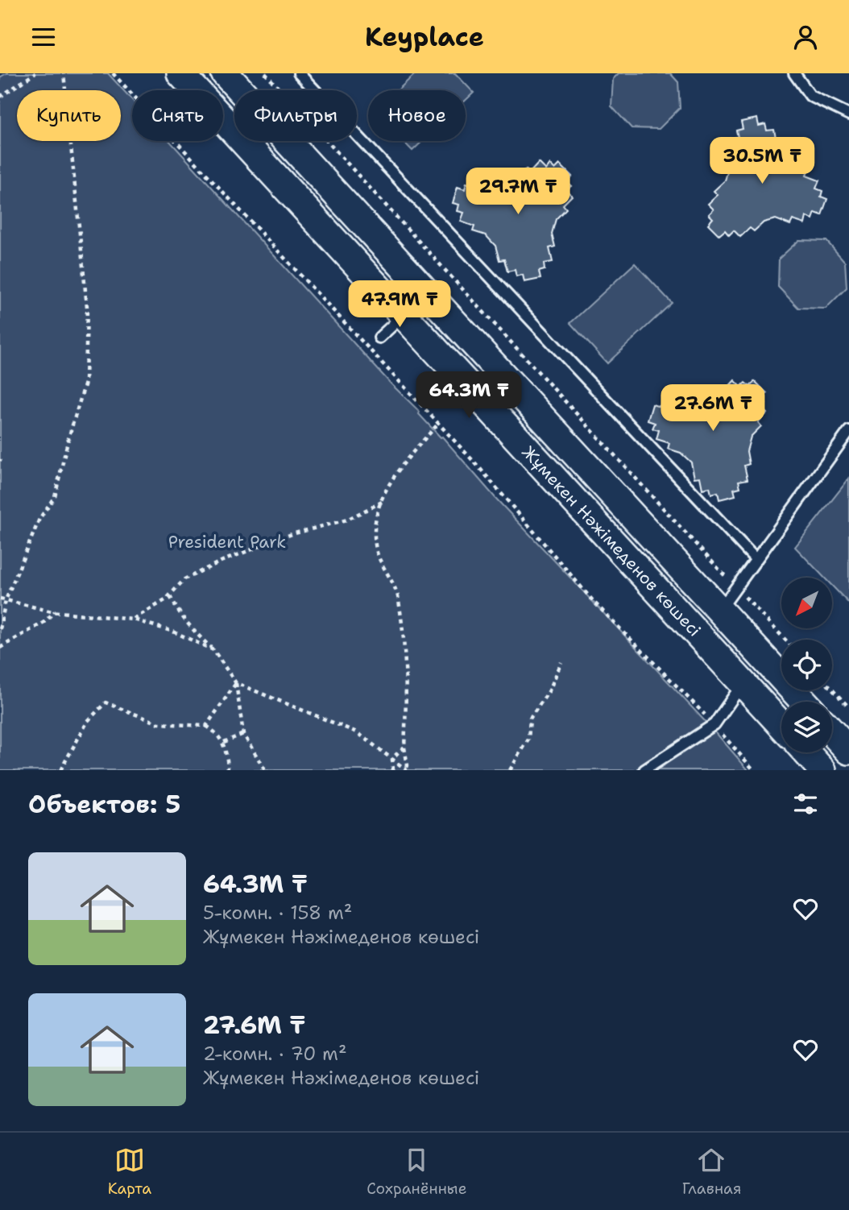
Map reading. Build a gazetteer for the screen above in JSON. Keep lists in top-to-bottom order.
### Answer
{
  "streets": {
    "main road": ["Жұмекен Нәжімеденов көшесі"]
  },
  "parks": ["President Park"],
  "north": "bottom left",
  "page": {
    "header": "Keyplace",
    "chip": [
      "Купить",
      "Снять",
      "Фильтры",
      "Новое"
    ],
    "price": [
      "30.5M ₸",
      "29.7M ₸",
      "47.9M ₸",
      "64.3M ₸",
      "27.6M ₸"
    ],
    "heading": "Объектов: 5",
    "list": [
      {
        "name": "64.3M ₸",
        "note": "5-комн. · 158 m² · Жұмекен Нәжімеденов көшесі"
      },
      {
        "name": "27.6M ₸",
        "note": "2-комн. · 70 m² · Жұмекен Нәжімеденов көшесі"
      }
    ],
    "tabs": ["Карта", "Сохранённые", "Главная"]
  }
}
